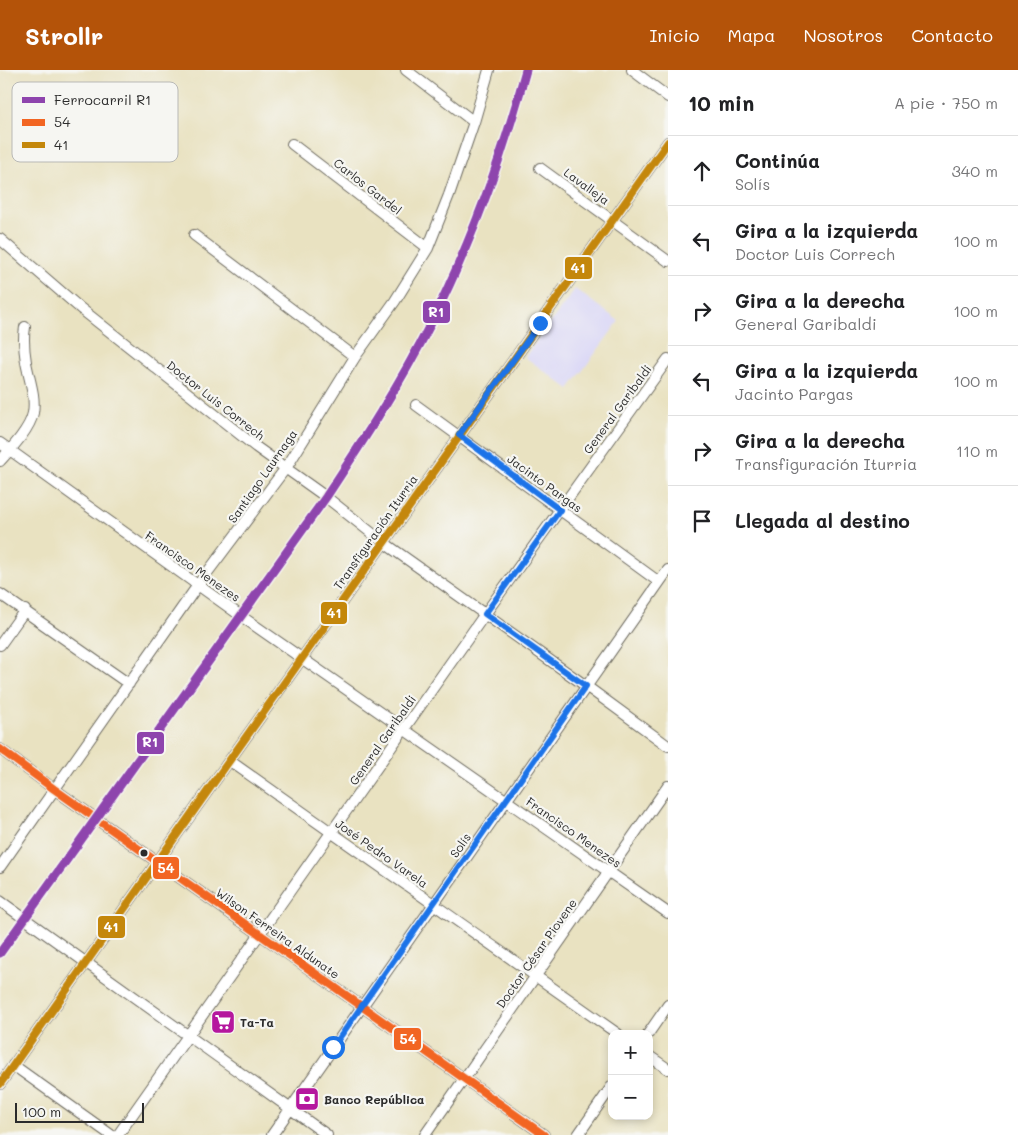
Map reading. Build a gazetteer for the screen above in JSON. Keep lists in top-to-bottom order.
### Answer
{
  "streets": {
    "street": [
      "Carlos Gardel",
      "Lavalleja",
      "Doctor Luis Correch",
      "General Garibaldi",
      "Santiago Laurnaga",
      "Jacinto Pargas",
      "Transfiguración Iturria",
      "Francisco Menezes",
      "Solís",
      "José Pedro Varela",
      "Wilson Ferreira Aldunate",
      "Doctor César Piovene"
    ]
  },
  "crossings": [
    ["Carlos Gardel", "Santiago Laurnaga"],
    ["Lavalleja", "Transfiguración Iturria"],
    ["Doctor Luis Correch", "General Garibaldi"],
    ["Doctor Luis Correch", "Santiago Laurnaga"],
    ["Doctor Luis Correch", "Transfiguración Iturria"],
    ["Doctor Luis Correch", "Solís"],
    ["General Garibaldi", "Jacinto Pargas"],
    ["General Garibaldi", "Francisco Menezes"],
    ["General Garibaldi", "José Pedro Varela"],
    ["General Garibaldi", "Wilson Ferreira Aldunate"],
    ["Santiago Laurnaga", "Francisco Menezes"],
    ["Santiago Laurnaga", "Wilson Ferreira Aldunate"],
    ["Jacinto Pargas", "Transfiguración Iturria"],
    ["Jacinto Pargas", "Solís"],
    ["Transfiguración Iturria", "Francisco Menezes"],
    ["Transfiguración Iturria", "José Pedro Varela"],
    ["Transfiguración Iturria", "Wilson Ferreira Aldunate"],
    ["Francisco Menezes", "Solís"],
    ["Francisco Menezes", "Doctor César Piovene"],
    ["Solís", "José Pedro Varela"],
    ["Solís", "Wilson Ferreira Aldunate"],
    ["José Pedro Varela", "Doctor César Piovene"],
    ["Wilson Ferreira Aldunate", "Doctor César Piovene"]
  ],
  "places": {
    "supermarket": ["Ta-Ta"],
    "bank": ["Banco República"]
  },
  "lines": ["rail line R1", "transit line 41", "transit line 54"],
  "legend": ["Ferrocarril R1", "54", "41"],
  "scale_bar": "100 m",
  "page": {
    "header": "Strollr",
    "nav": [
      "Inicio",
      "Mapa",
      "Nosotros",
      "Contacto"
    ],
    "heading": ["10 min", "A pie · 750 m"],
    "list": [
      ["Continúa", "Solís", "340 m"],
      ["Gira a la izquierda", "Doctor Luis Correch", "100 m"],
      ["Gira a la derecha", "General Garibaldi", "100 m"],
      ["Gira a la izquierda", "Jacinto Pargas", "100 m"],
      ["Gira a la derecha", "Transfiguración Iturria", "110 m"],
      "Llegada al destino"
    ],
    "map_buttons": ["+", "−"],
    "scale": "100 m"
  }
}
